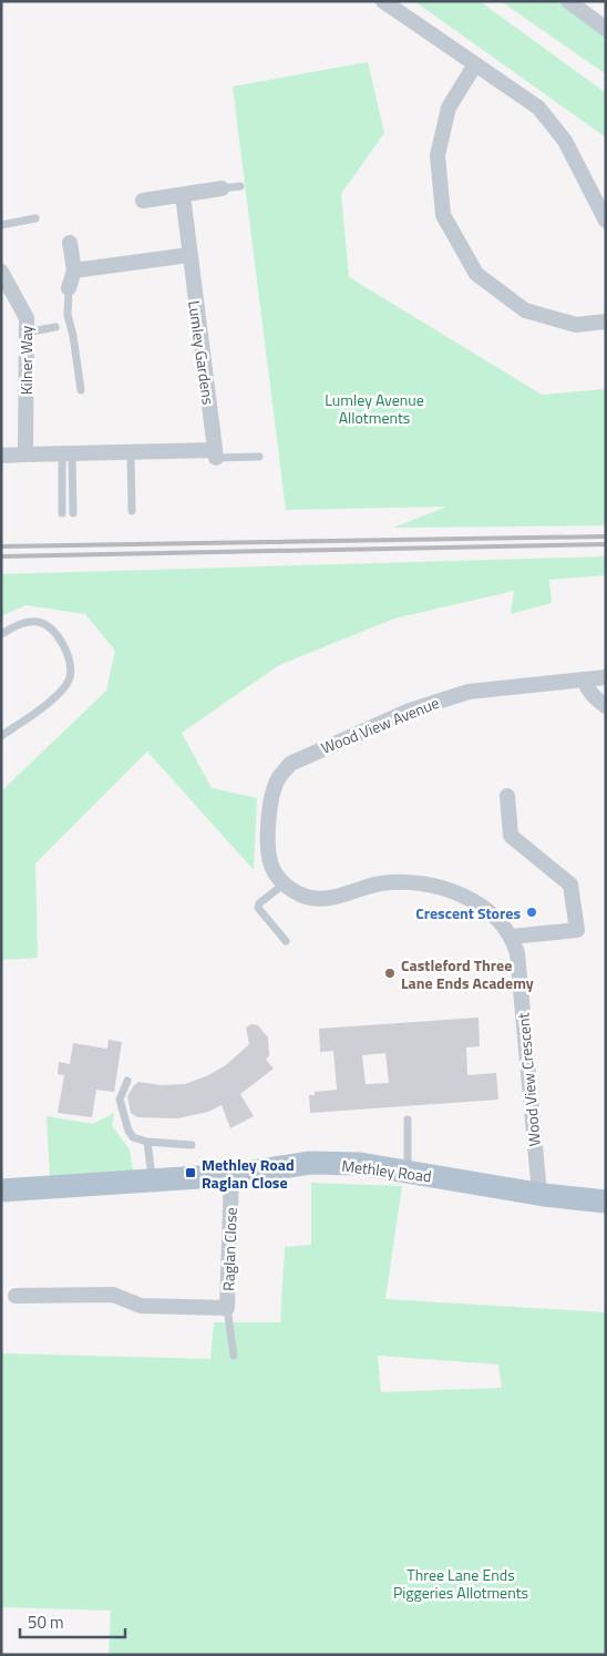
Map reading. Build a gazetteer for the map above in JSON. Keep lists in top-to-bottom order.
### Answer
{
  "streets": {
    "main road": ["Methley Road"],
    "street": [
      "Lumley Gardens",
      "Kilner Way",
      "Wood View Avenue",
      "Wood View Crescent",
      "Raglan Close"
    ]
  },
  "crossings": [
    ["Wood View Crescent", "Methley Road"],
    ["Methley Road", "Raglan Close"]
  ],
  "parks": ["Lumley Avenue Allotments", "Three Lane Ends Piggeries Allotments"],
  "places": {
    "other": ["Crescent Stores", "Castleford Three Lane Ends Academy"],
    "transit": ["Methley Road Raglan Close"]
  },
  "scale_bar": "50 m"
}
